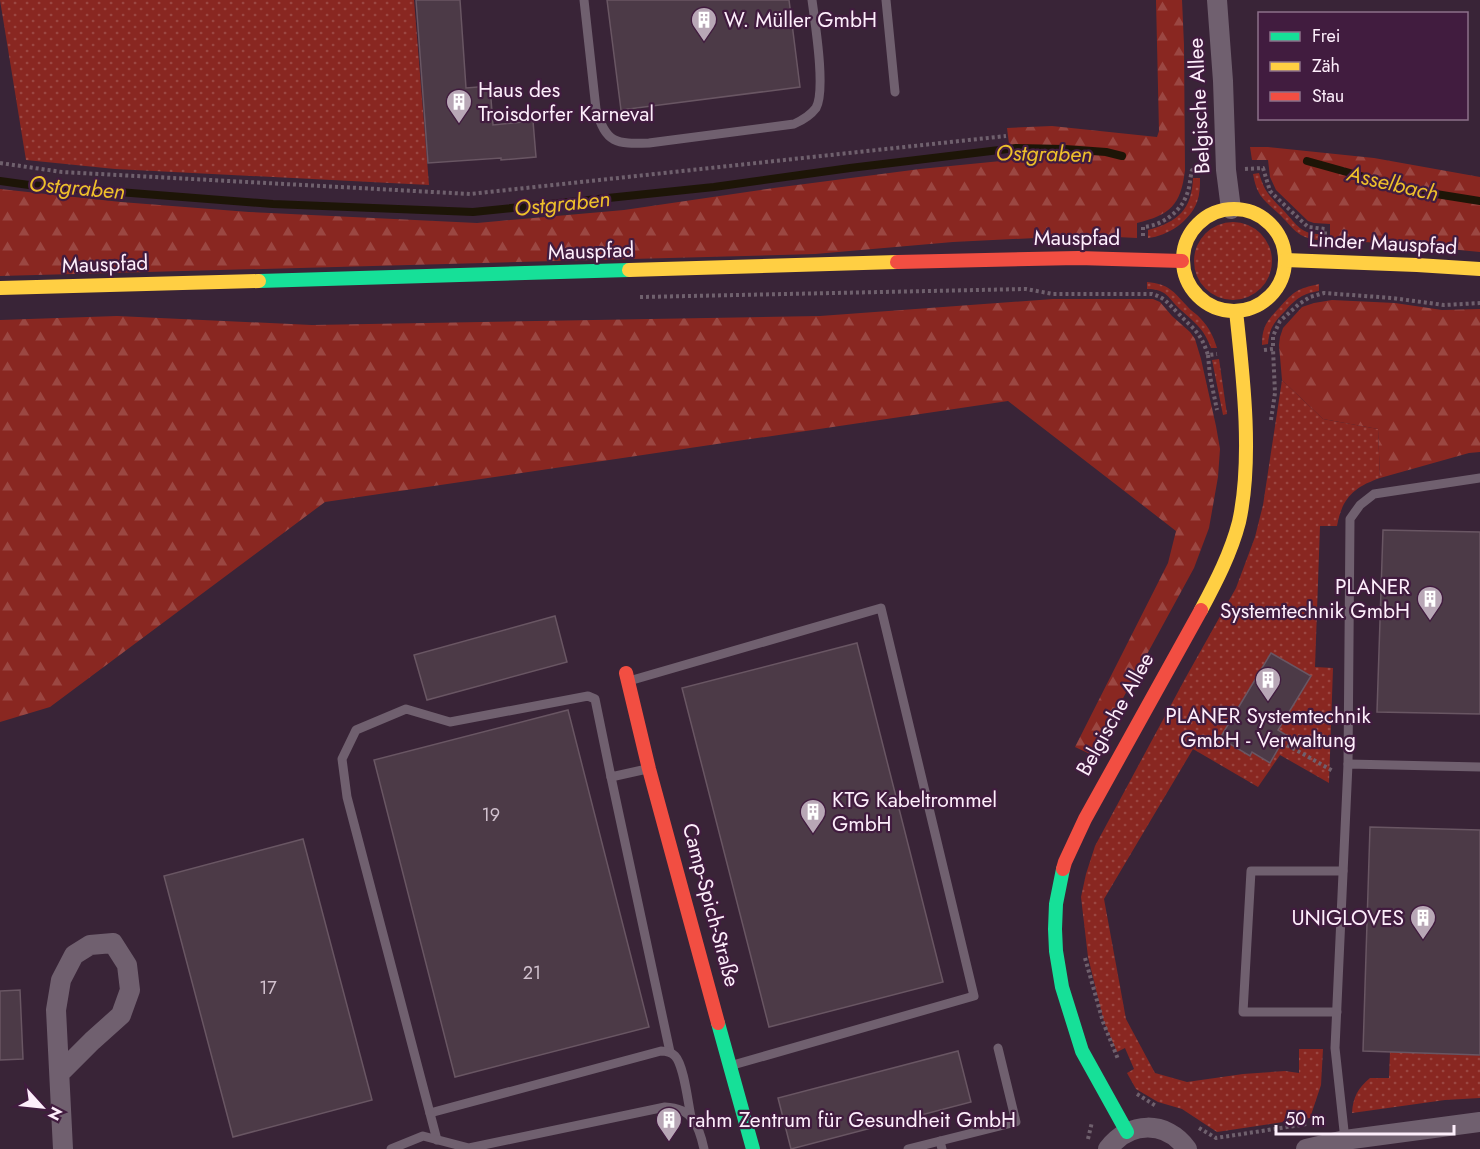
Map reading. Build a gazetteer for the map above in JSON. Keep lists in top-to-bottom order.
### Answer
{
  "streets": {
    "street": [
      "Belgische Allee",
      "Mauspfad",
      "Linder Mauspfad",
      "Camp-Spich-Straße"
    ]
  },
  "crossings": [
    ["Belgische Allee", "Mauspfad"],
    ["Belgische Allee", "Linder Mauspfad"],
    ["Mauspfad", "Linder Mauspfad"]
  ],
  "water": ["Ostgraben", "Asselbach"],
  "places": {
    "building": [
      "W. Müller GmbH",
      "Haus des Troisdorfer Karneval",
      "PLANER Systemtechnik GmbH",
      "PLANER Systemtechnik GmbH - Verwaltung",
      "KTG Kabeltrommel GmbH",
      "UNIGLOVES",
      "rahm Zentrum für Gesundheit GmbH"
    ]
  },
  "house_numbers": ["19", "21", "17"],
  "legend": ["Frei", "Zäh", "Stau"],
  "scale_bar": "50 m",
  "north": "bottom right"
}
